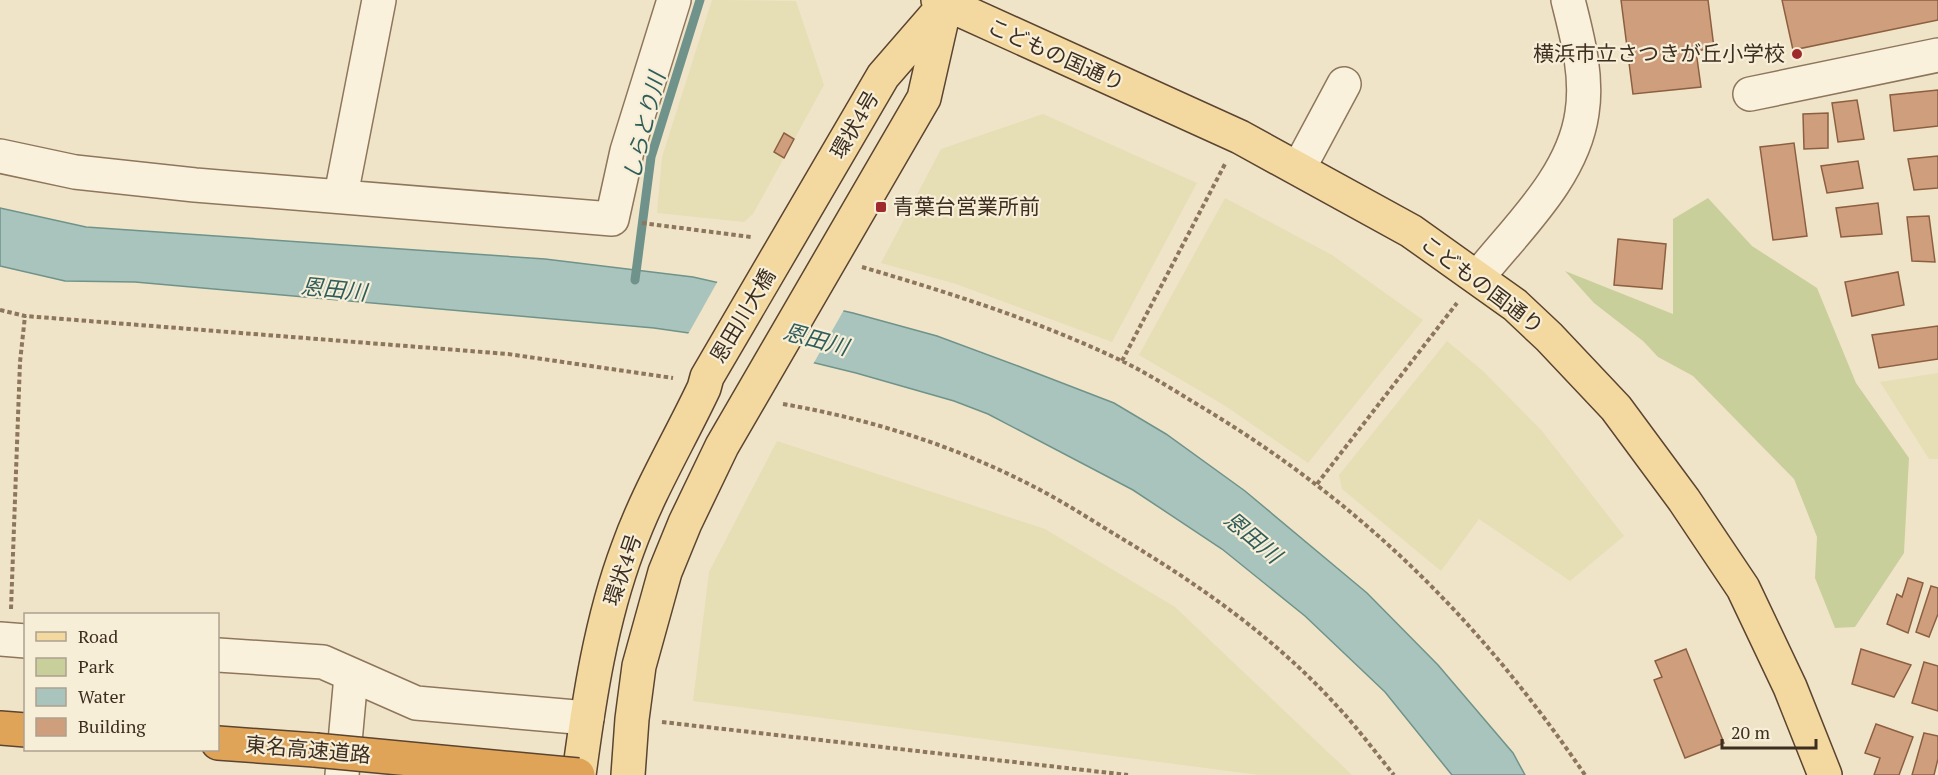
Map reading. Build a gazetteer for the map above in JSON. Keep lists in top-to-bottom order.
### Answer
{
  "streets": {
    "highway": ["東名高速道路"],
    "main road": ["こどもの国通り", "環状4号", "恩田川大橋"]
  },
  "crossings": [
    ["こどもの国通り", "環状4号"],
    ["環状4号", "恩田川大橋"],
    ["環状4号", "東名高速道路"]
  ],
  "water": ["しらとり川", "恩田川"],
  "places": {
    "other": ["横浜市立さつきが丘小学校"],
    "transit": ["青葉台営業所前"]
  },
  "legend": [
    "Road",
    "Park",
    "Water",
    "Building"
  ],
  "scale_bar": "20 m"
}
